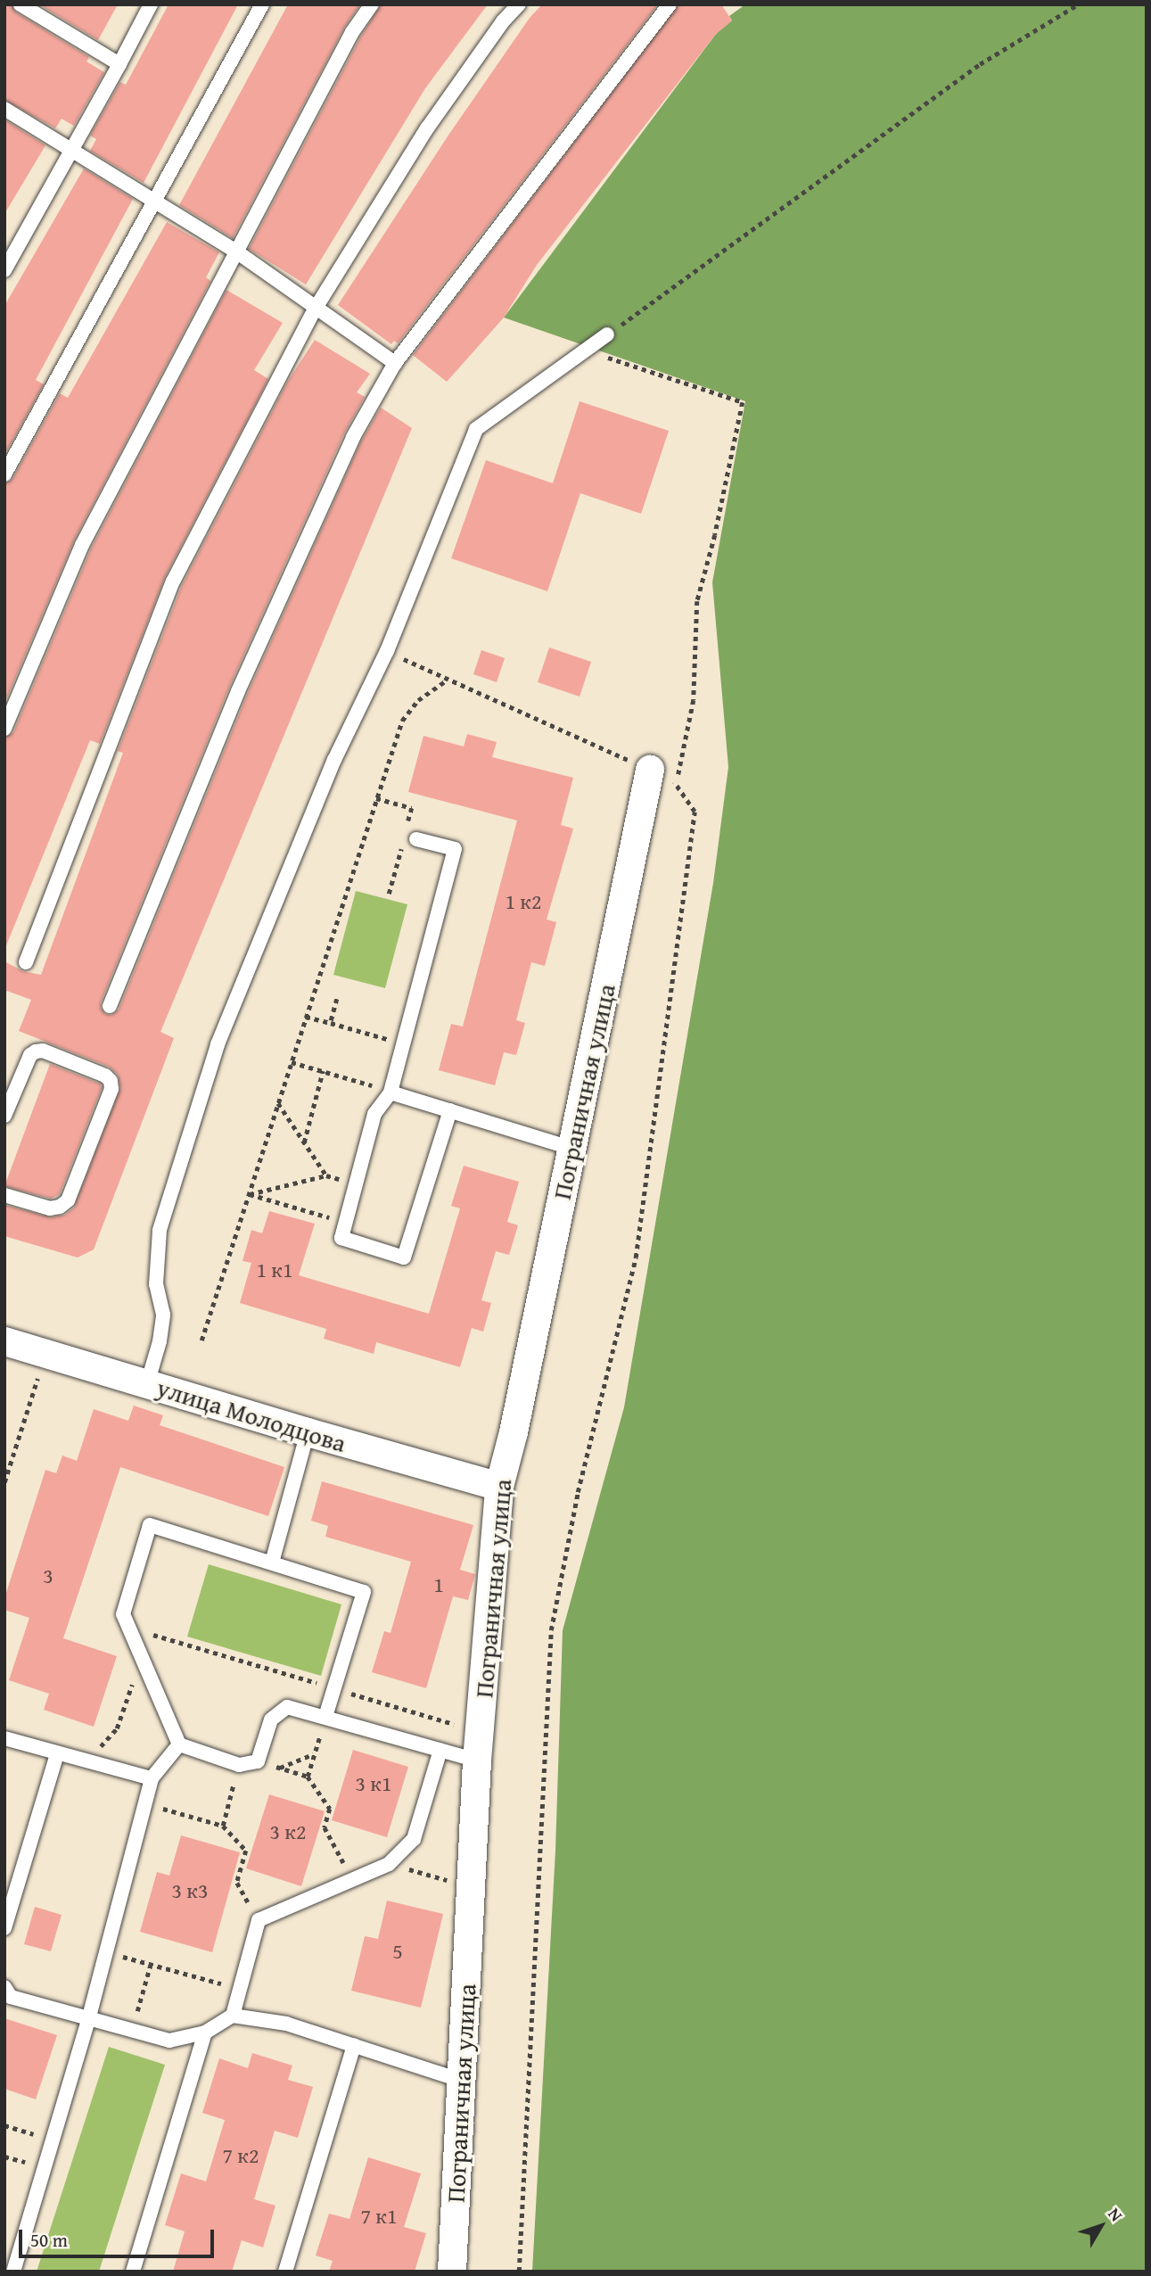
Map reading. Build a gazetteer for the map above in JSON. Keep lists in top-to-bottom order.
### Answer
{
  "streets": {
    "street": ["Пограничная улица", "улица Молодцова"]
  },
  "crossings": [
    ["Пограничная улица", "улица Молодцова"]
  ],
  "house_numbers": [
    "1 к2",
    "1 к1",
    "3",
    "1",
    "3 к1",
    "3 к2",
    "3 к3",
    "5",
    "7 к2",
    "7 к1"
  ],
  "scale_bar": "50 m",
  "north": "top right"
}
